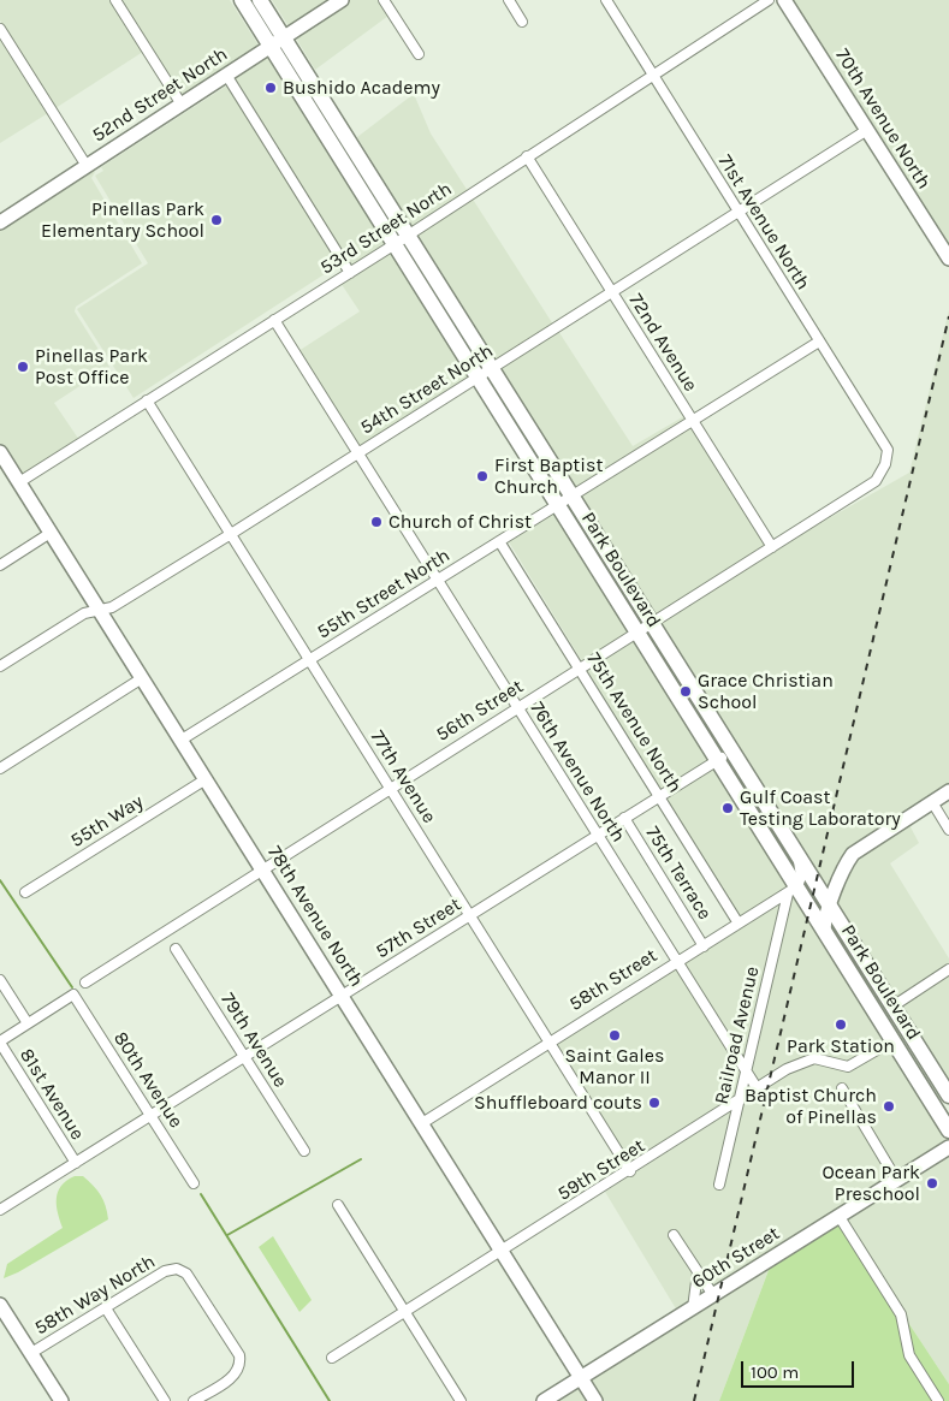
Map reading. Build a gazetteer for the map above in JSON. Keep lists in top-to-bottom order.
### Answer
{
  "streets": {
    "main road": ["Park Boulevard"],
    "street": [
      "52nd Street North",
      "70th Avenue North",
      "71st Avenue North",
      "53rd Street North",
      "72nd Avenue",
      "54th Street North",
      "55th Street North",
      "56th Street",
      "75th Avenue North",
      "76th Avenue North",
      "77th Avenue",
      "55th Way",
      "75th Terrace",
      "78th Avenue North",
      "57th Street",
      "58th Street",
      "Railroad Avenue",
      "79th Avenue",
      "80th Avenue",
      "81st Avenue",
      "59th Street",
      "60th Street",
      "58th Way North"
    ]
  },
  "crossings": [
    ["52nd Street North", "Park Boulevard"],
    ["70th Avenue North", "54th Street North"],
    ["71st Avenue North", "53rd Street North"],
    ["71st Avenue North", "54th Street North"],
    ["71st Avenue North", "55th Street North"],
    ["71st Avenue North", "56th Street"],
    ["53rd Street North", "72nd Avenue"],
    ["53rd Street North", "Park Boulevard"],
    ["53rd Street North", "76th Avenue North"],
    ["53rd Street North", "77th Avenue"],
    ["53rd Street North", "78th Avenue North"],
    ["72nd Avenue", "54th Street North"],
    ["72nd Avenue", "55th Street North"],
    ["72nd Avenue", "56th Street"],
    ["54th Street North", "Park Boulevard"],
    ["54th Street North", "76th Avenue North"],
    ["54th Street North", "77th Avenue"],
    ["54th Street North", "78th Avenue North"],
    ["Park Boulevard", "55th Street North"],
    ["Park Boulevard", "56th Street"],
    ["Park Boulevard", "57th Street"],
    ["Park Boulevard", "58th Street"],
    ["Park Boulevard", "Railroad Avenue"],
    ["Park Boulevard", "59th Street"],
    ["55th Street North", "75th Avenue North"],
    ["55th Street North", "76th Avenue North"],
    ["55th Street North", "77th Avenue"],
    ["55th Street North", "78th Avenue North"],
    ["56th Street", "75th Avenue North"],
    ["56th Street", "76th Avenue North"],
    ["56th Street", "77th Avenue"],
    ["56th Street", "78th Avenue North"],
    ["75th Avenue North", "57th Street"],
    ["75th Avenue North", "58th Street"],
    ["76th Avenue North", "57th Street"],
    ["76th Avenue North", "58th Street"],
    ["76th Avenue North", "Railroad Avenue"],
    ["76th Avenue North", "59th Street"],
    ["77th Avenue", "57th Street"],
    ["77th Avenue", "58th Street"],
    ["77th Avenue", "59th Street"],
    ["55th Way", "78th Avenue North"],
    ["75th Terrace", "57th Street"],
    ["75th Terrace", "58th Street"],
    ["78th Avenue North", "57th Street"],
    ["78th Avenue North", "58th Street"],
    ["78th Avenue North", "59th Street"],
    ["78th Avenue North", "60th Street"],
    ["57th Street", "79th Avenue"],
    ["57th Street", "80th Avenue"],
    ["57th Street", "81st Avenue"],
    ["58th Street", "Railroad Avenue"],
    ["Railroad Avenue", "59th Street"]
  ],
  "places": [
    "Bushido Academy",
    "Pinellas Park Elementary School",
    "Pinellas Park Post Office",
    "First Baptist Church",
    "Church of Christ",
    "Grace Christian School",
    "Gulf Coast Testing Laboratory",
    "Park Station",
    "Saint Gales Manor II",
    "Shuffleboard couts",
    "Baptist Church of Pinellas",
    "Ocean Park Preschool"
  ],
  "scale_bar": "100 m"
}
